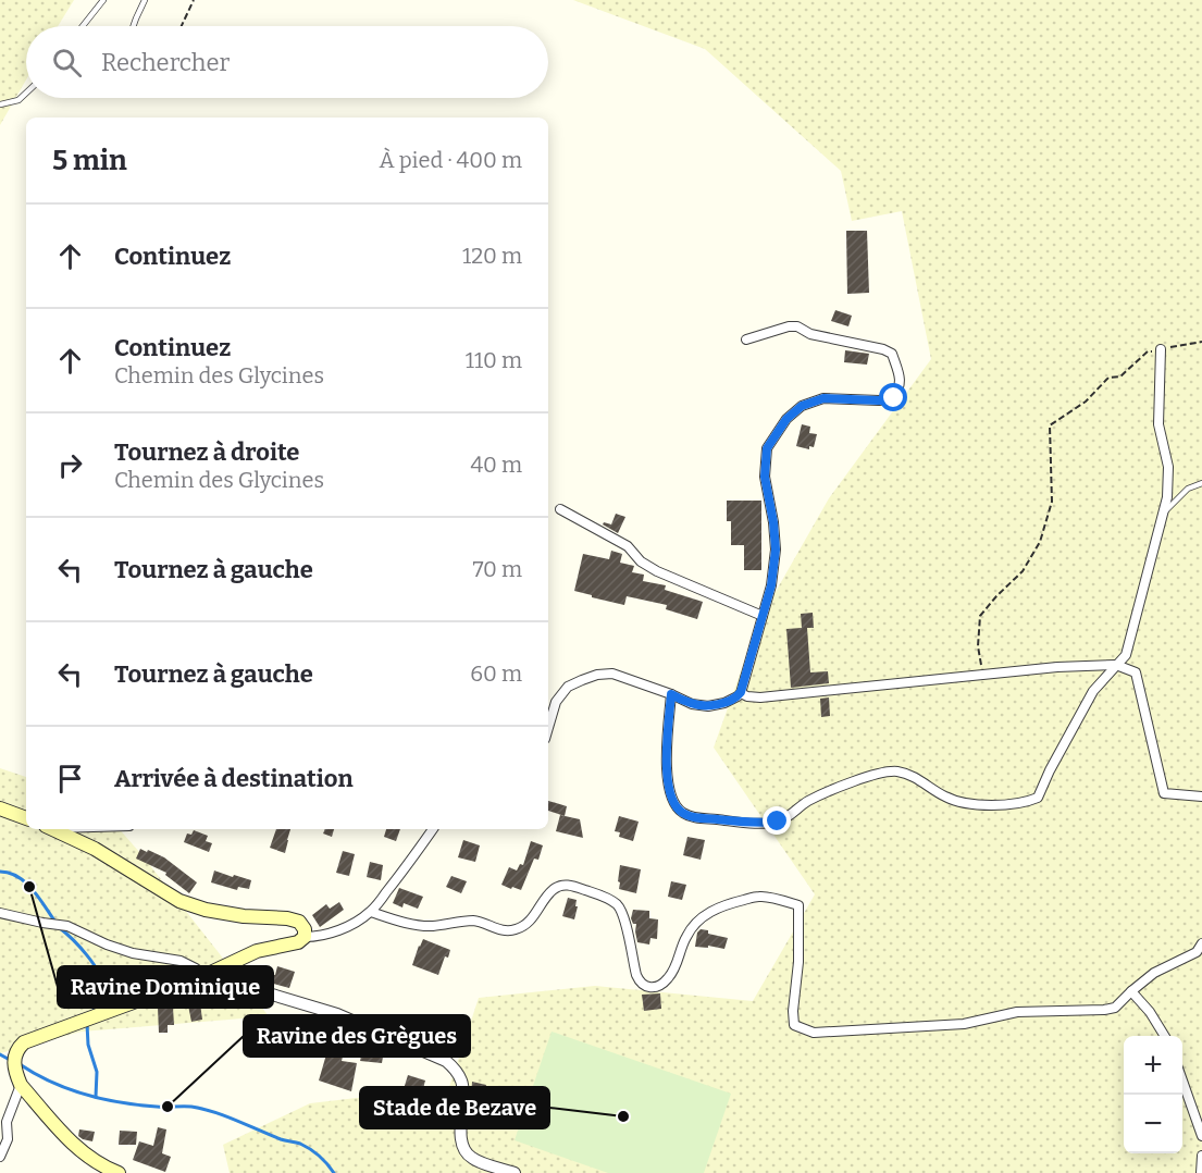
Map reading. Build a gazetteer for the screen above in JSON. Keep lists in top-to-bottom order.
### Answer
{
  "places": ["Ravine Dominique", "Ravine des Grègues", "Stade de Bezave"],
  "page": {
    "search": "Rechercher",
    "heading": ["5 min", "À pied · 400 m"],
    "list": [
      ["Continuez", "120 m"],
      ["Continuez", "Chemin des Glycines", "110 m"],
      ["Tournez à droite", "Chemin des Glycines", "40 m"],
      ["Tournez à gauche", "70 m"],
      ["Tournez à gauche", "60 m"],
      "Arrivée à destination"
    ],
    "map_buttons": ["+", "−"]
  }
}
